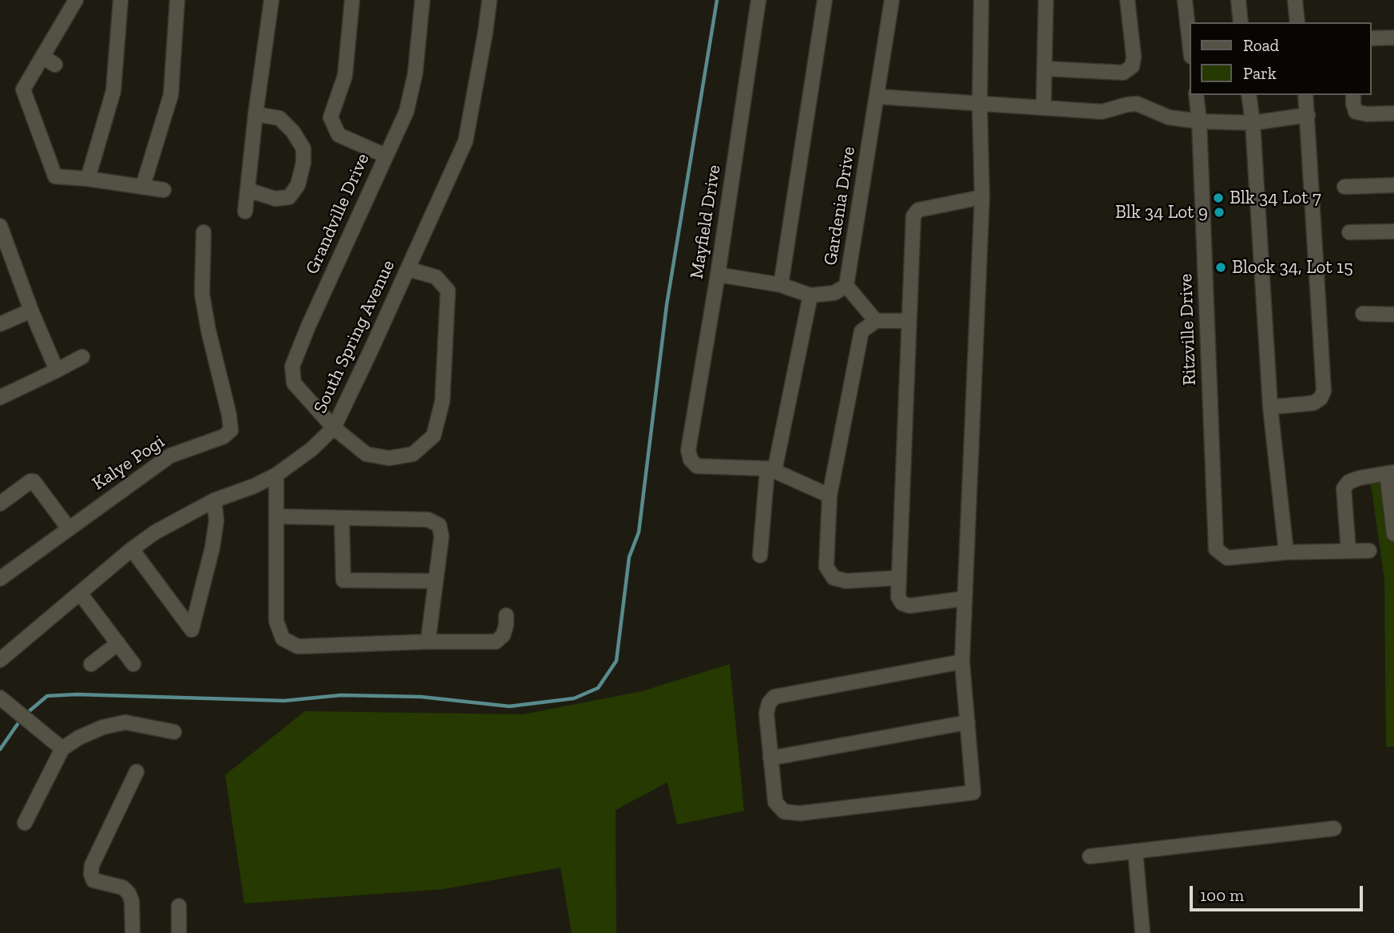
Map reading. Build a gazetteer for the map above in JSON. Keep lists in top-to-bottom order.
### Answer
{
  "streets": {
    "street": [
      "Gardenia Drive",
      "Grandville Drive",
      "Mayfield Drive",
      "Ritzville Drive",
      "South Spring Avenue",
      "Kalye Pogi"
    ]
  },
  "crossings": [
    ["Gardenia Drive", "Mayfield Drive"],
    ["Grandville Drive", "South Spring Avenue"]
  ],
  "places": ["Blk 34 Lot 7", "Blk 34 Lot 9", "Block 34, Lot 15"],
  "legend": ["Road", "Park"],
  "scale_bar": "100 m"
}
